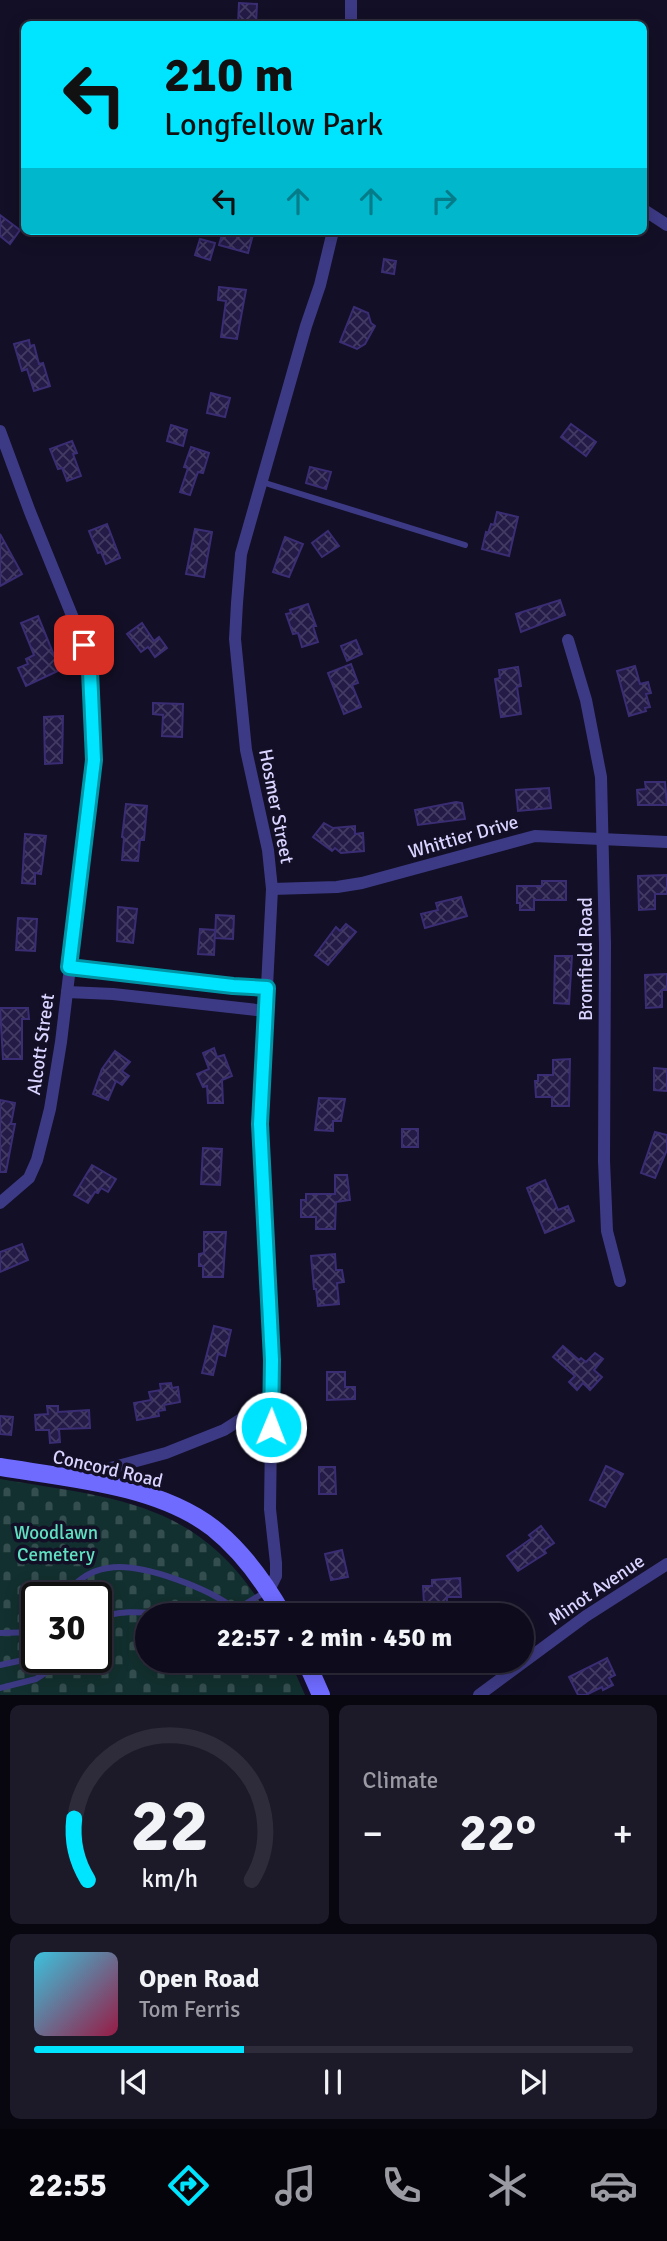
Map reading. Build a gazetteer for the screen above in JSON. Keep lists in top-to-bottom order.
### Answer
{
  "streets": {
    "street": [
      "Hosmer Street",
      "Whittier Drive",
      "Bromfield Road",
      "Alcott Street",
      "Concord Road",
      "Minot Avenue"
    ]
  },
  "crossings": [
    ["Hosmer Street", "Whittier Drive"],
    ["Hosmer Street", "Concord Road"],
    ["Whittier Drive", "Bromfield Road"]
  ],
  "parks": ["Woodlawn Cemetery"],
  "page": {
    "turn": ["210 m", "Longfellow Park"],
    "limit": "30",
    "trip": "22:57 · 2 min · 450 m",
    "tile": "Climate",
    "heat": ["−", "22°", "+"],
    "song": ["Open Road", "Tom Ferris"],
    "tabs": "22:55",
    "gauge": ["22", "km/h"]
  }
}
